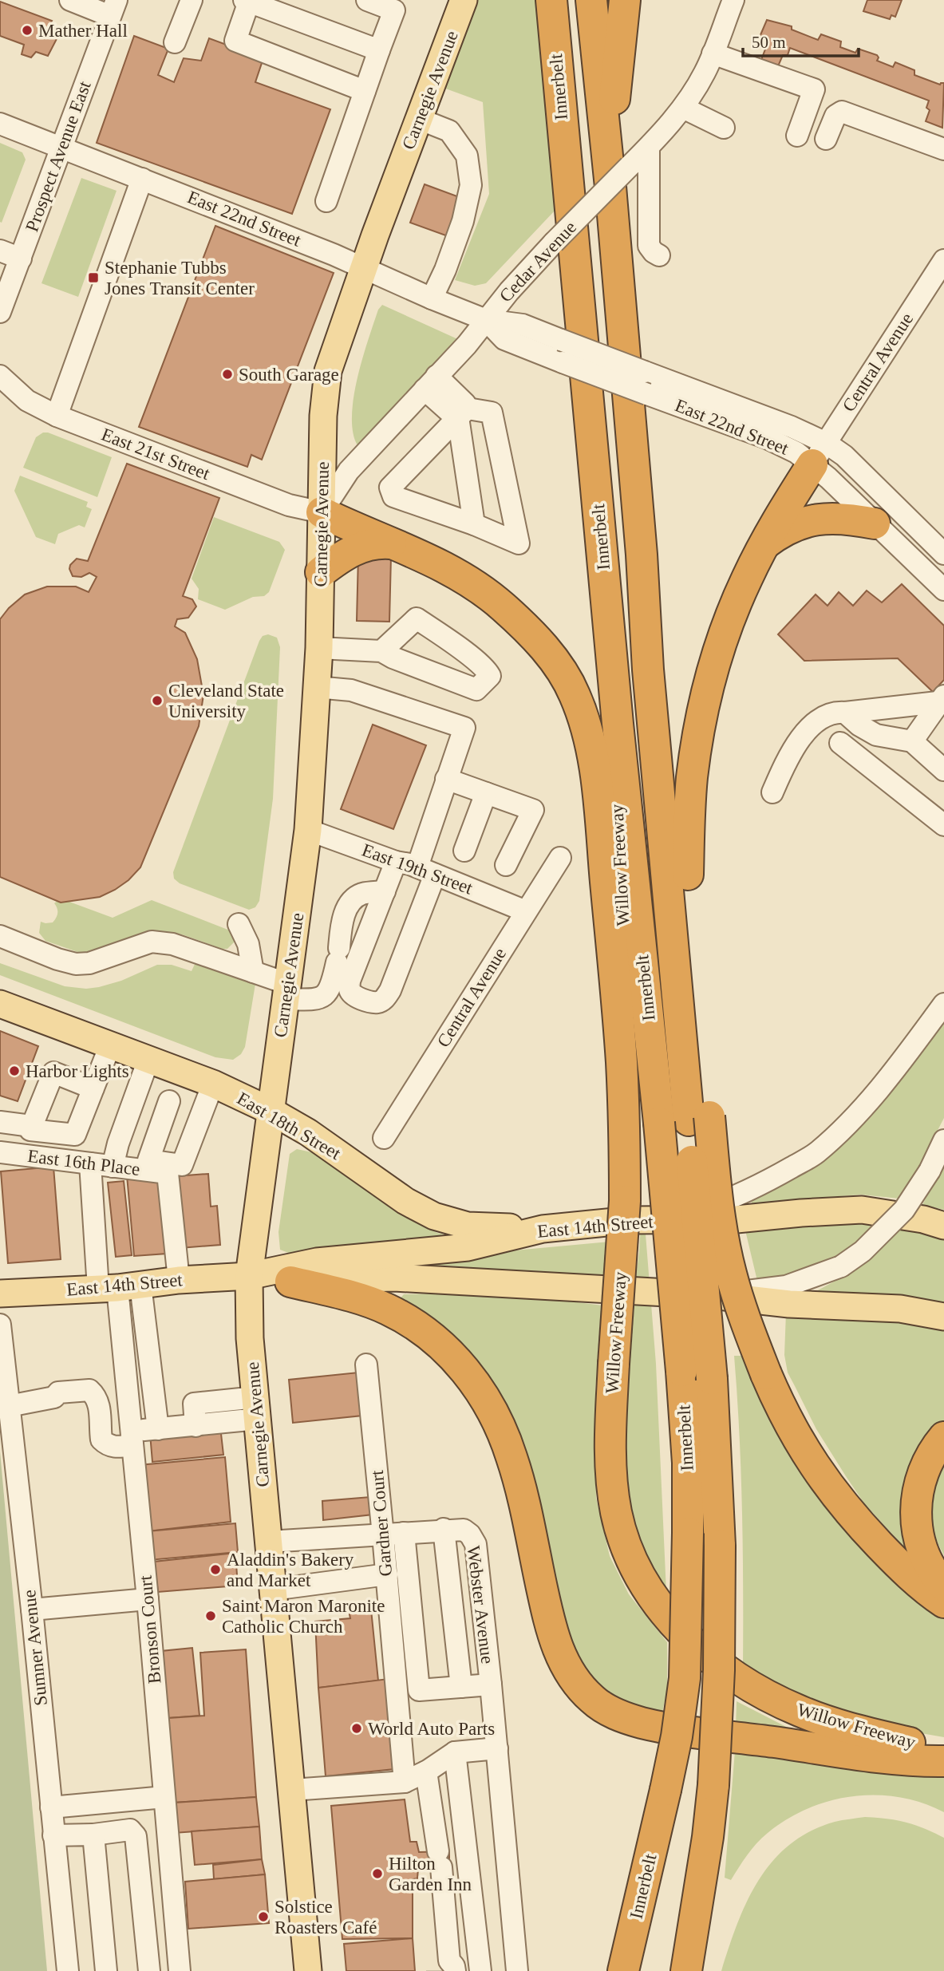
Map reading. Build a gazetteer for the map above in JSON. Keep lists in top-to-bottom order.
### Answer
{
  "streets": {
    "highway": ["Innerbelt", "Willow Freeway"],
    "main road": ["Carnegie Avenue", "East 18th Street", "East 14th Street"],
    "street": [
      "Prospect Avenue East",
      "East 22nd Street",
      "Cedar Avenue",
      "Central Avenue",
      "East 21st Street",
      "East 19th Street",
      "East 16th Place",
      "Gardner Court",
      "Webster Avenue",
      "Bronson Court",
      "Sumner Avenue"
    ]
  },
  "crossings": [
    ["Innerbelt", "Cedar Avenue"],
    ["Innerbelt", "Willow Freeway"],
    ["Carnegie Avenue", "East 22nd Street"],
    ["Carnegie Avenue", "Cedar Avenue"],
    ["Carnegie Avenue", "East 21st Street"],
    ["Carnegie Avenue", "East 19th Street"],
    ["Carnegie Avenue", "East 18th Street"],
    ["Carnegie Avenue", "East 14th Street"],
    ["Prospect Avenue East", "East 22nd Street"],
    ["East 22nd Street", "Cedar Avenue"],
    ["East 22nd Street", "Central Avenue"],
    ["Cedar Avenue", "East 21st Street"],
    ["Central Avenue", "East 19th Street"],
    ["Willow Freeway", "East 14th Street"],
    ["East 18th Street", "East 14th Street"],
    ["East 16th Place", "East 14th Street"],
    ["East 14th Street", "Bronson Court"]
  ],
  "places": {
    "other": [
      "Mather Hall",
      "South Garage",
      "Cleveland State University",
      "Harbor Lights",
      "Aladdin's Bakery and Market",
      "Saint Maron Maronite Catholic Church",
      "World Auto Parts",
      "Hilton Garden Inn",
      "Solstice Roasters Café"
    ],
    "transit": ["Stephanie Tubbs Jones Transit Center"]
  },
  "scale_bar": "50 m"
}
